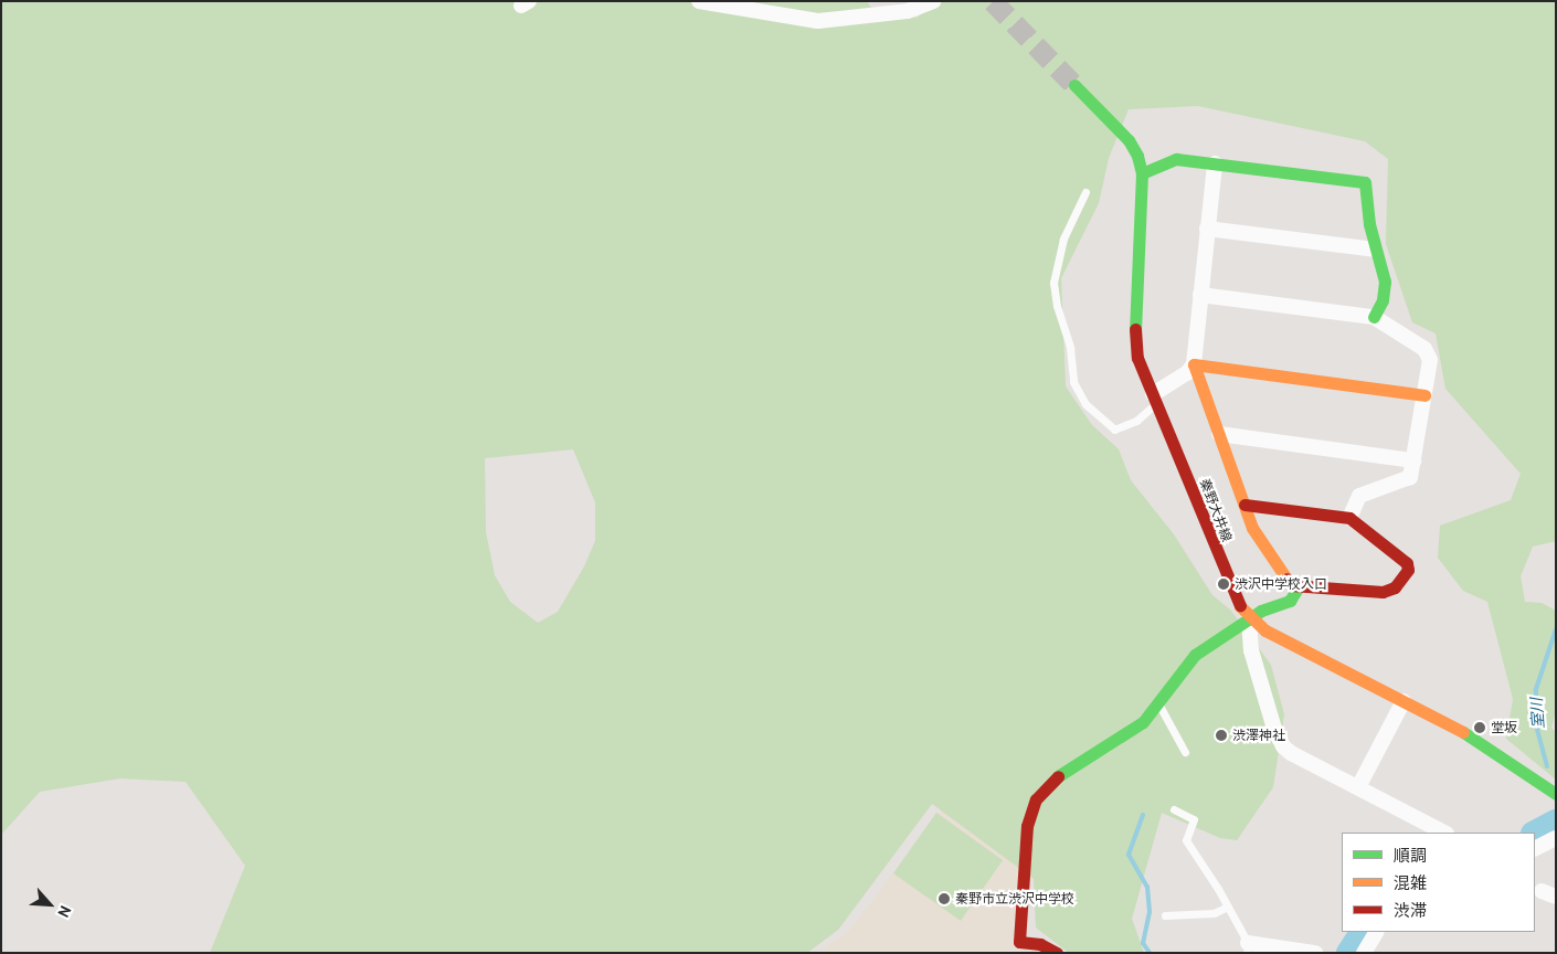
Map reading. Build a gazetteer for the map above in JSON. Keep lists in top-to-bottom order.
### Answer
{
  "streets": {
    "street": ["秦野大井線"]
  },
  "water": ["室川"],
  "places": [
    "渋沢中学校入口",
    "堂坂",
    "渋澤神社",
    "秦野市立渋沢中学校"
  ],
  "legend": ["順調", "混雑", "渋滞"],
  "north": "bottom right"
}
